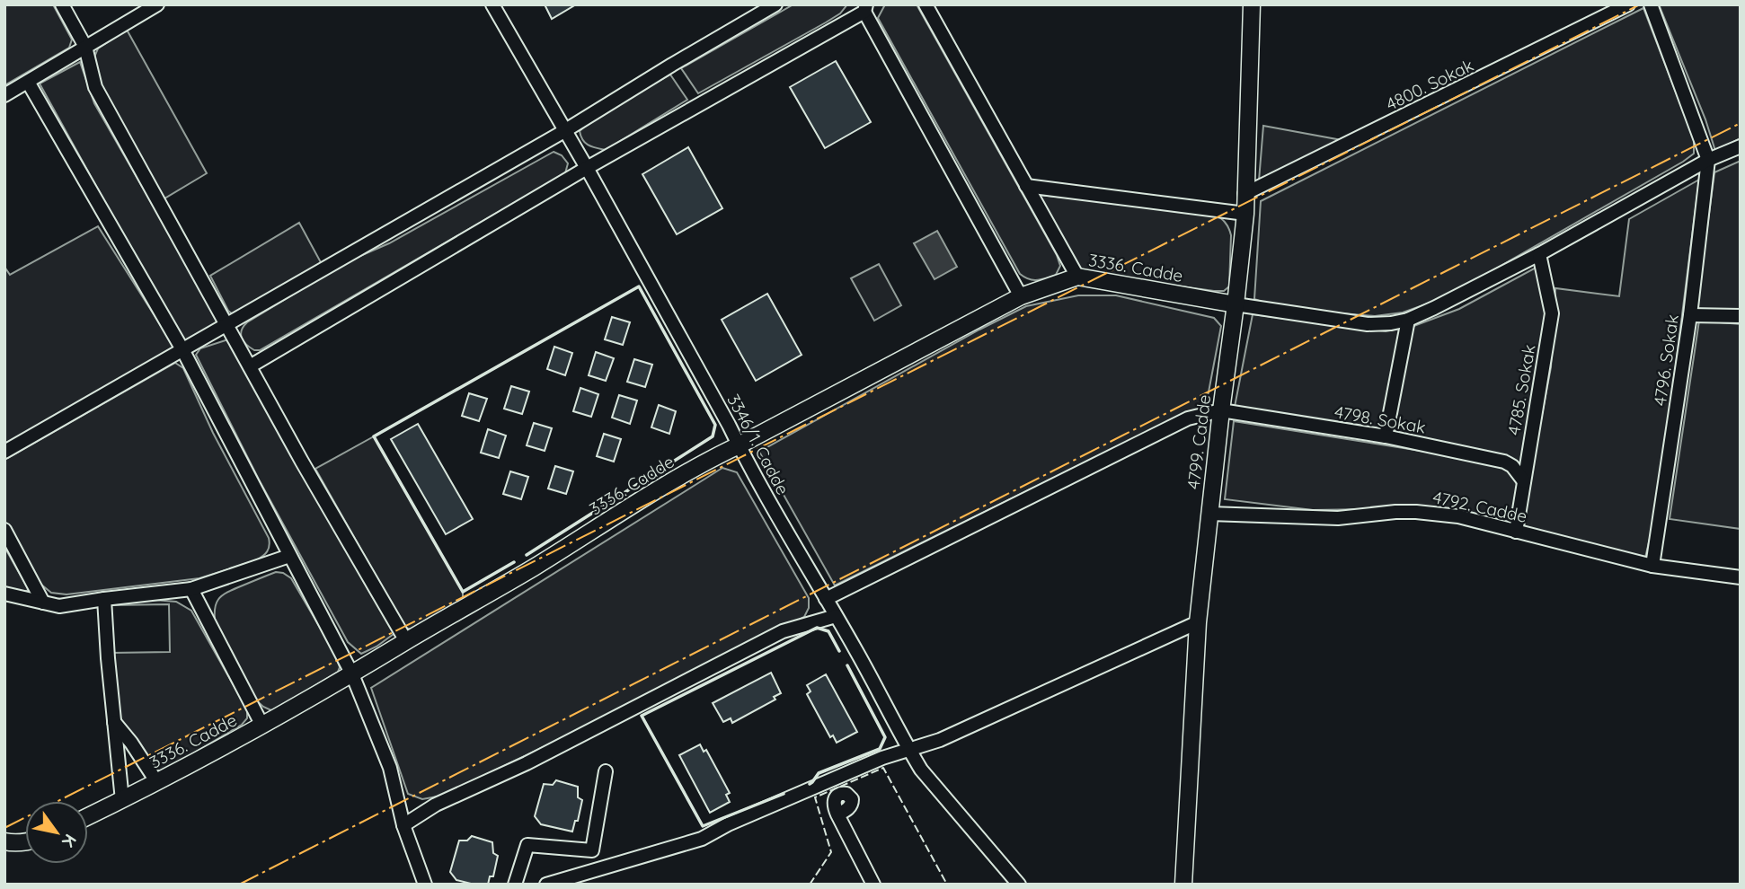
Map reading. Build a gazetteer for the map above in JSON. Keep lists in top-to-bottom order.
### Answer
{
  "streets": {
    "street": [
      "4800. Sokak",
      "3336. Cadde",
      "4796. Sokak",
      "4785. Sokak",
      "4798. Sokak",
      "4799. Cadde",
      "3346/1. Cadde",
      "4792. Cadde"
    ]
  },
  "crossings": [
    ["4800. Sokak", "4799. Cadde"],
    ["3336. Cadde", "4799. Cadde"],
    ["3336. Cadde", "3346/1. Cadde"],
    ["4796. Sokak", "4792. Cadde"],
    ["4785. Sokak", "4798. Sokak"],
    ["4785. Sokak", "4792. Cadde"],
    ["4798. Sokak", "4799. Cadde"],
    ["4799. Cadde", "4792. Cadde"]
  ],
  "north": "bottom right"
}
